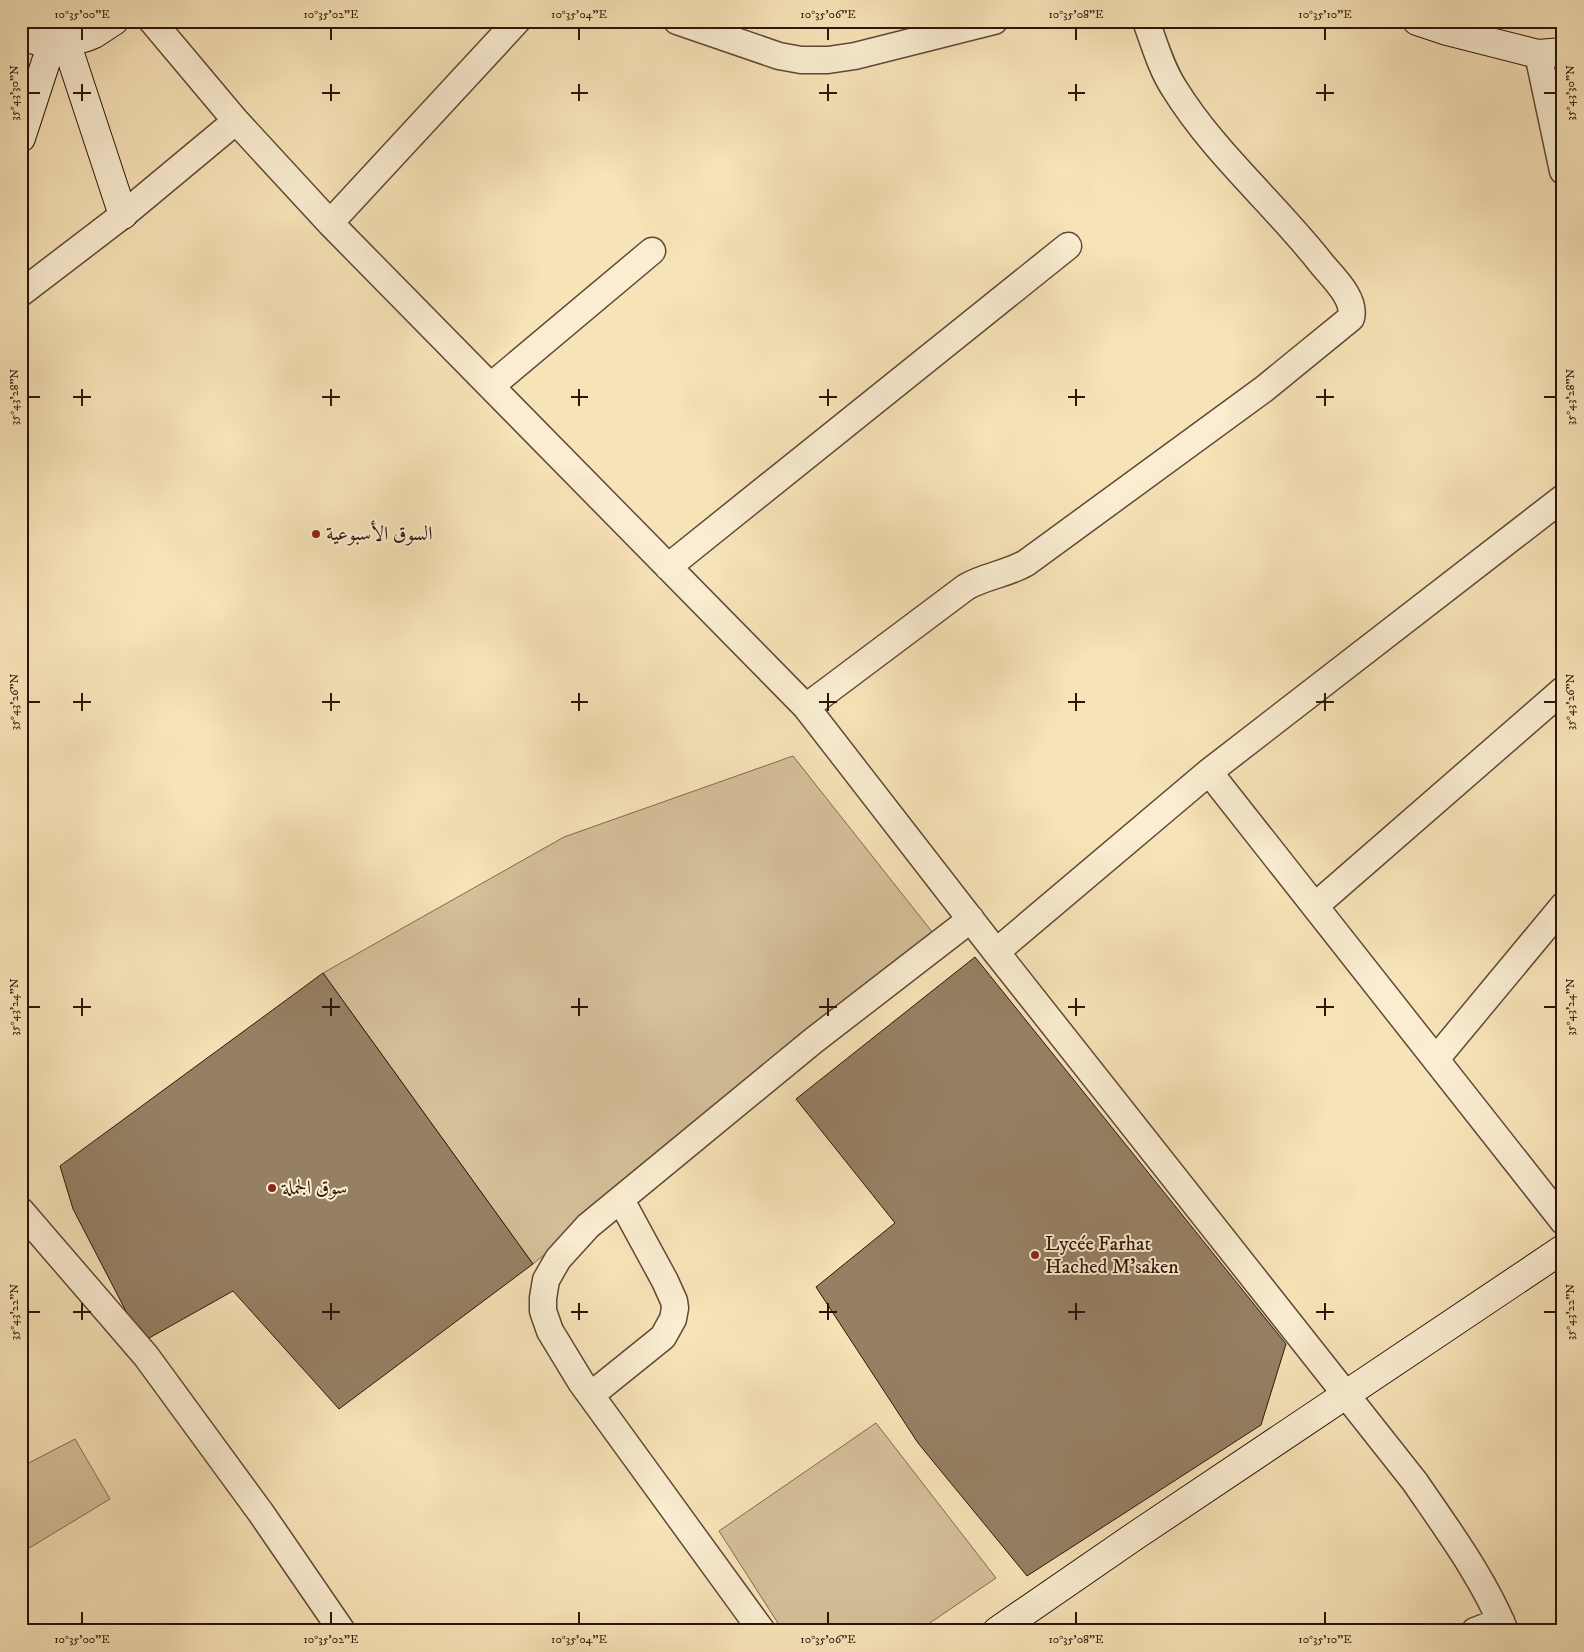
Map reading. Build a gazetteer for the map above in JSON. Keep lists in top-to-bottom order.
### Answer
{
  "places": ["السوق اﻷسبوعية", "سوق الجملة", "Lycée Farhat Hached M'saken"],
  "coordinates": [
    "10°35'00\"E",
    "10°35'02\"E",
    "10°35'04\"E",
    "10°35'06\"E",
    "10°35'08\"E",
    "10°35'10\"E",
    "35°43'30\"N",
    "35°43'28\"N",
    "35°43'26\"N",
    "35°43'24\"N",
    "35°43'22\"N"
  ]
}
